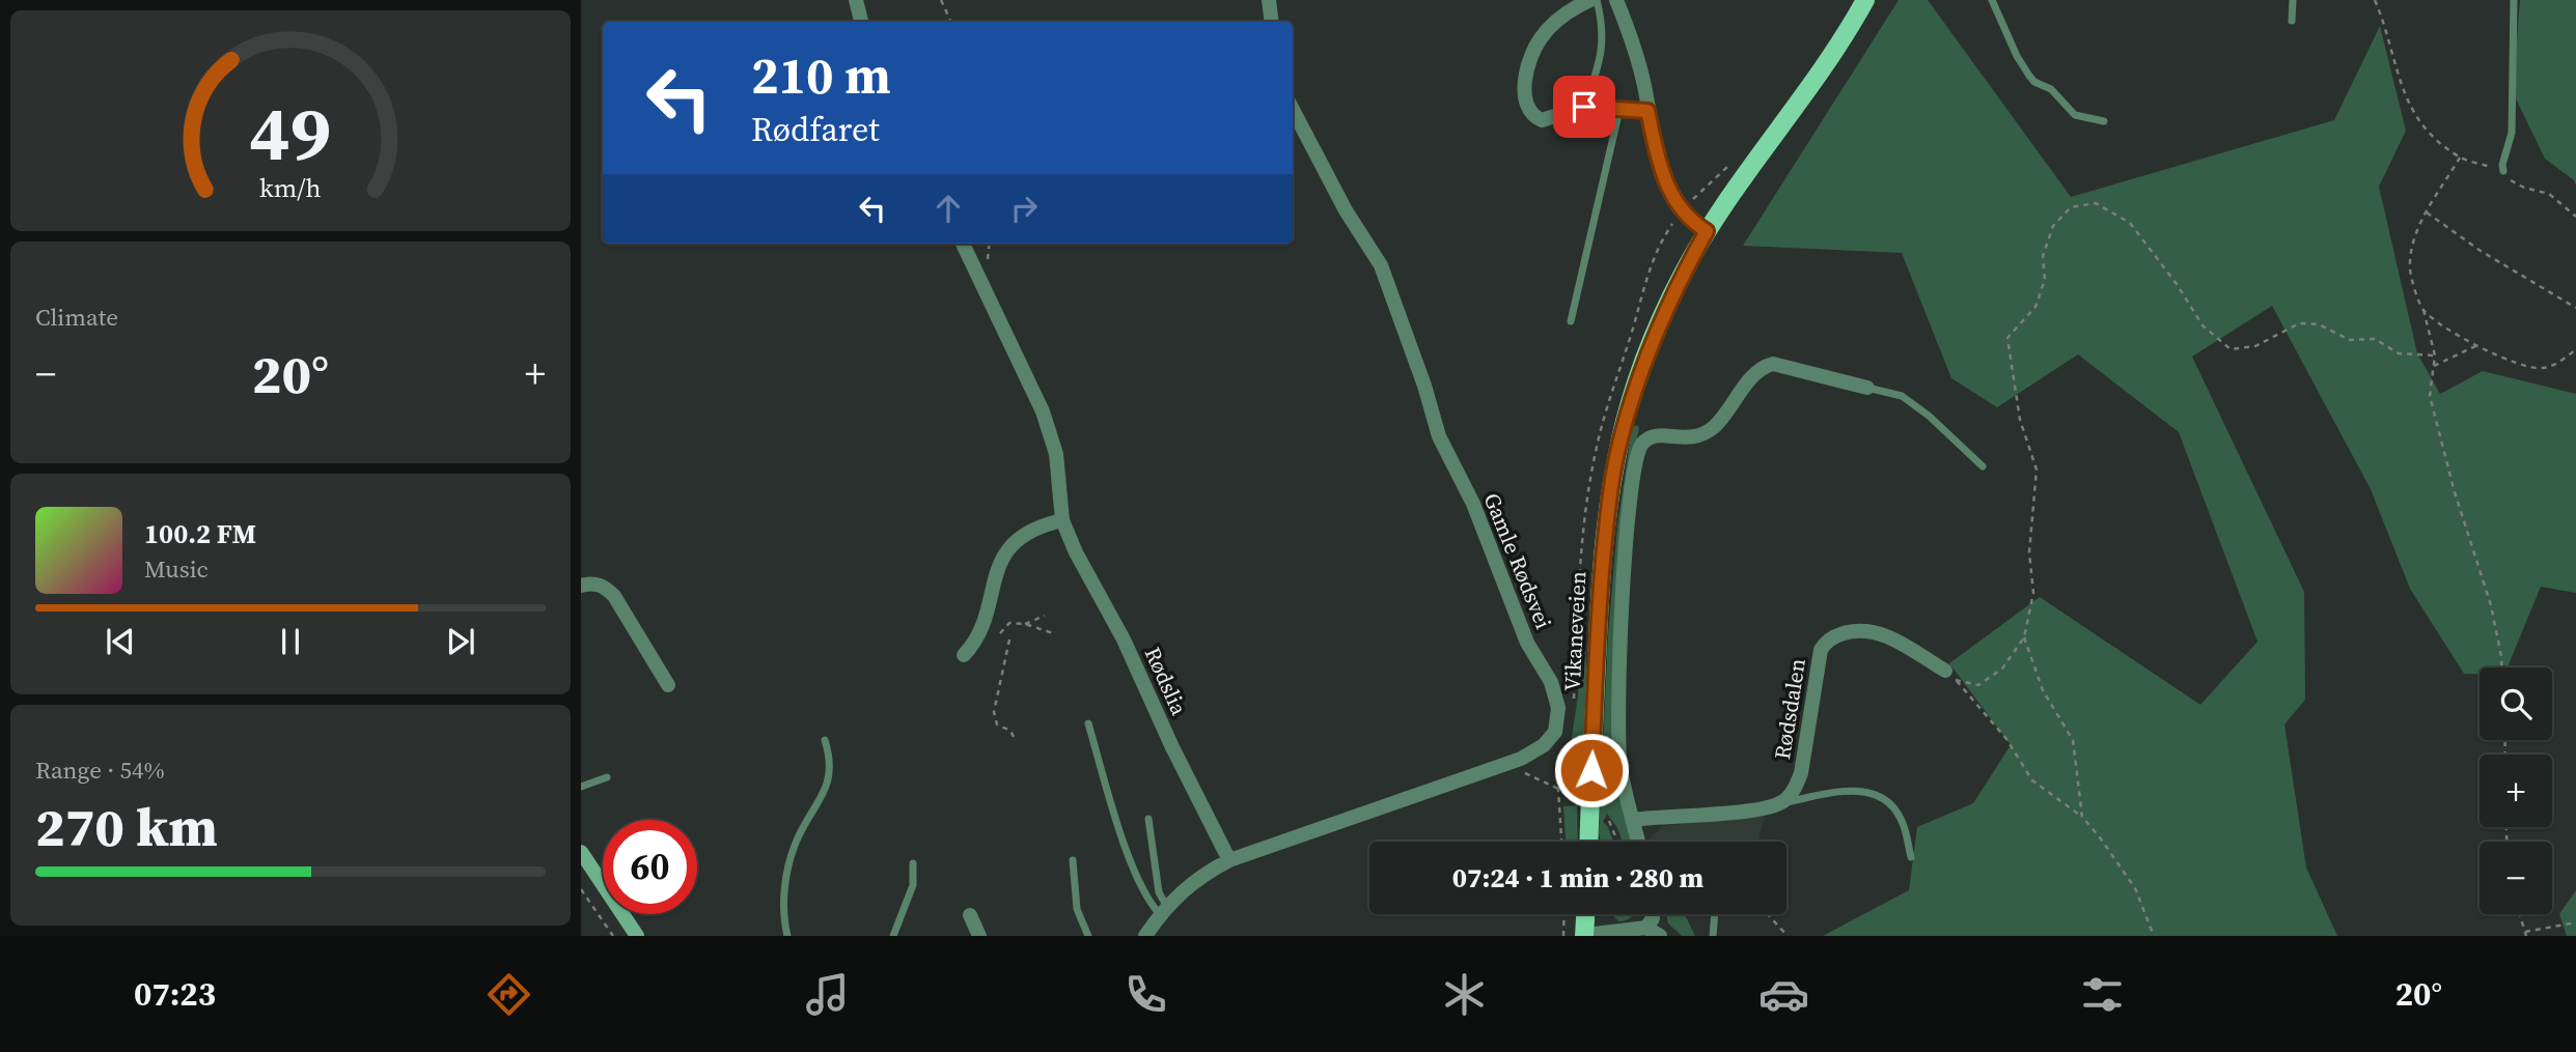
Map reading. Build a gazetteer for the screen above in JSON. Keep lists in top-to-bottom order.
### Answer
{
  "streets": {
    "main road": ["Vikaneveien"],
    "street": ["Gamle Rødsvei", "Rødslia", "Rødsdalen"]
  },
  "crossings": [
    ["Gamle Rødsvei", "Rødslia"]
  ],
  "page": {
    "turn": ["210 m", "Rødfaret"],
    "tile": [
      "Climate",
      ["Range · 54%", "270 km"]
    ],
    "heat": ["−", "20°", "+"],
    "song": ["100.2 FM", "Music"],
    "map_buttons": ["+", "−"],
    "limit": "60",
    "trip": "07:24 · 1 min · 280 m",
    "tabs": ["07:23", "20°"],
    "gauge": ["49", "km/h"]
  }
}
